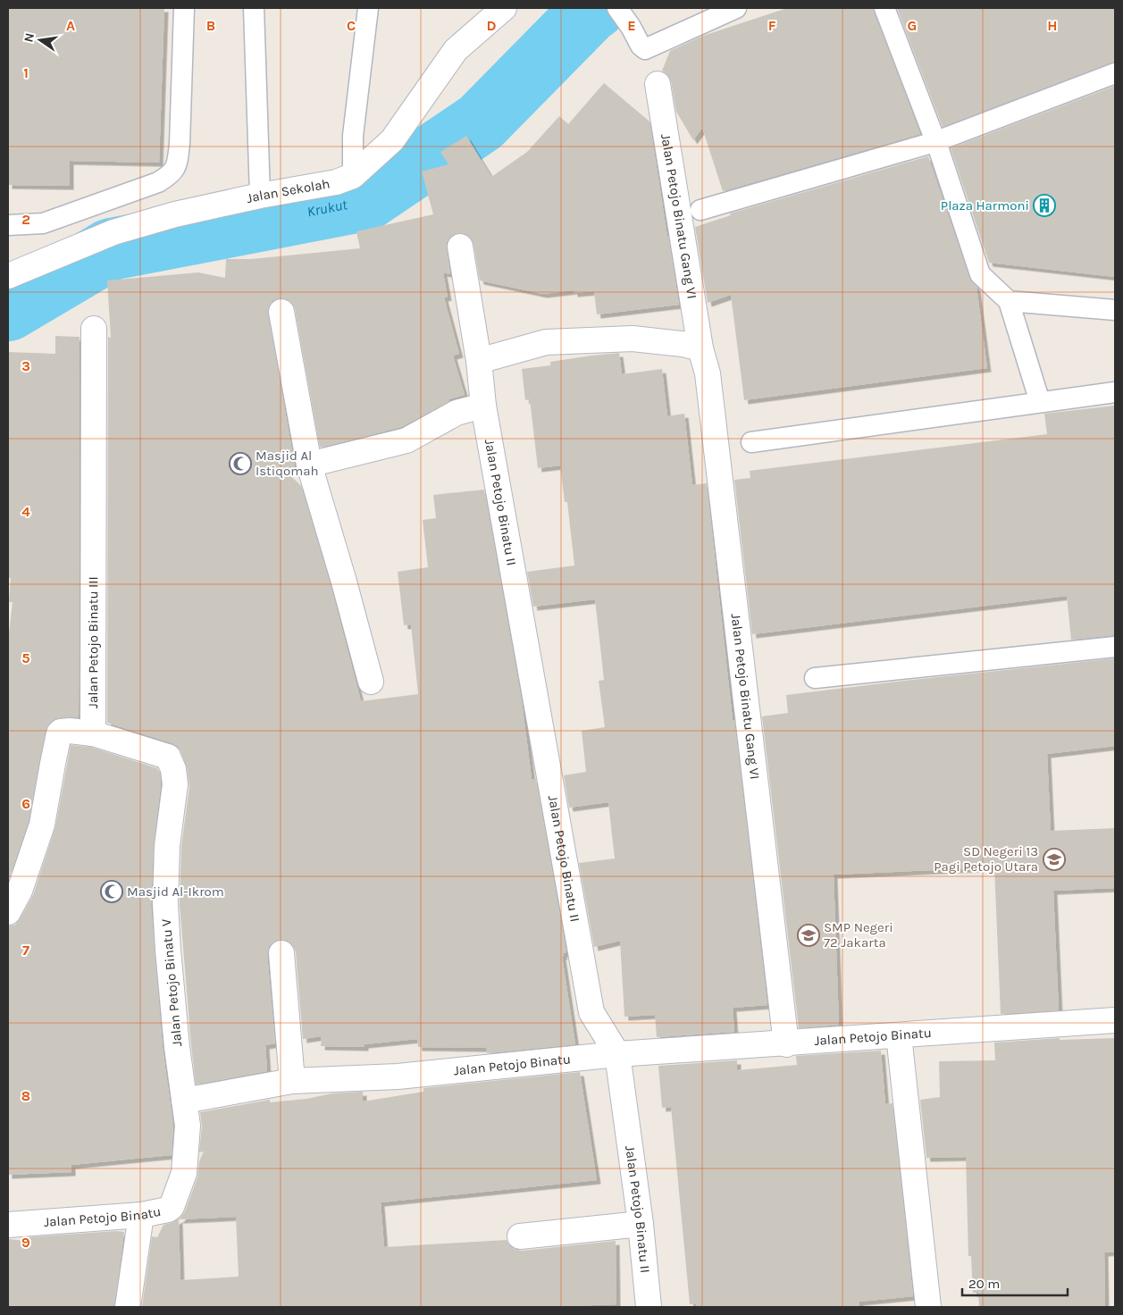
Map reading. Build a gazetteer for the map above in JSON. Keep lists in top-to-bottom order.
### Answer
{
  "streets": {
    "street": [
      "Jalan Sekolah",
      "Jalan Petojo Binatu Gang VI",
      "Jalan Petojo Binatu II",
      "Jalan Petojo Binatu III",
      "Jalan Petojo Binatu V",
      "Jalan Petojo Binatu"
    ]
  },
  "crossings": [
    ["Jalan Petojo Binatu Gang VI", "Jalan Petojo Binatu"],
    ["Jalan Petojo Binatu II", "Jalan Petojo Binatu"],
    ["Jalan Petojo Binatu III", "Jalan Petojo Binatu V"],
    ["Jalan Petojo Binatu V", "Jalan Petojo Binatu"]
  ],
  "water": ["Krukut"],
  "places": {
    "building": ["Plaza Harmoni"],
    "mosque": ["Masjid Al Istiqomah", "Masjid Al-Ikrom"],
    "school or university": ["SD Negeri 13 Pagi Petojo Utara", "SMP Negeri 72 Jakarta"]
  },
  "scale_bar": "20 m",
  "north": "left",
  "grid": {
    "columns": [
      "A",
      "B",
      "C",
      "D",
      "E",
      "F",
      "G",
      "H"
    ],
    "rows": [
      "1",
      "2",
      "3",
      "4",
      "5",
      "6",
      "7",
      "8",
      "9"
    ]
  }
}
